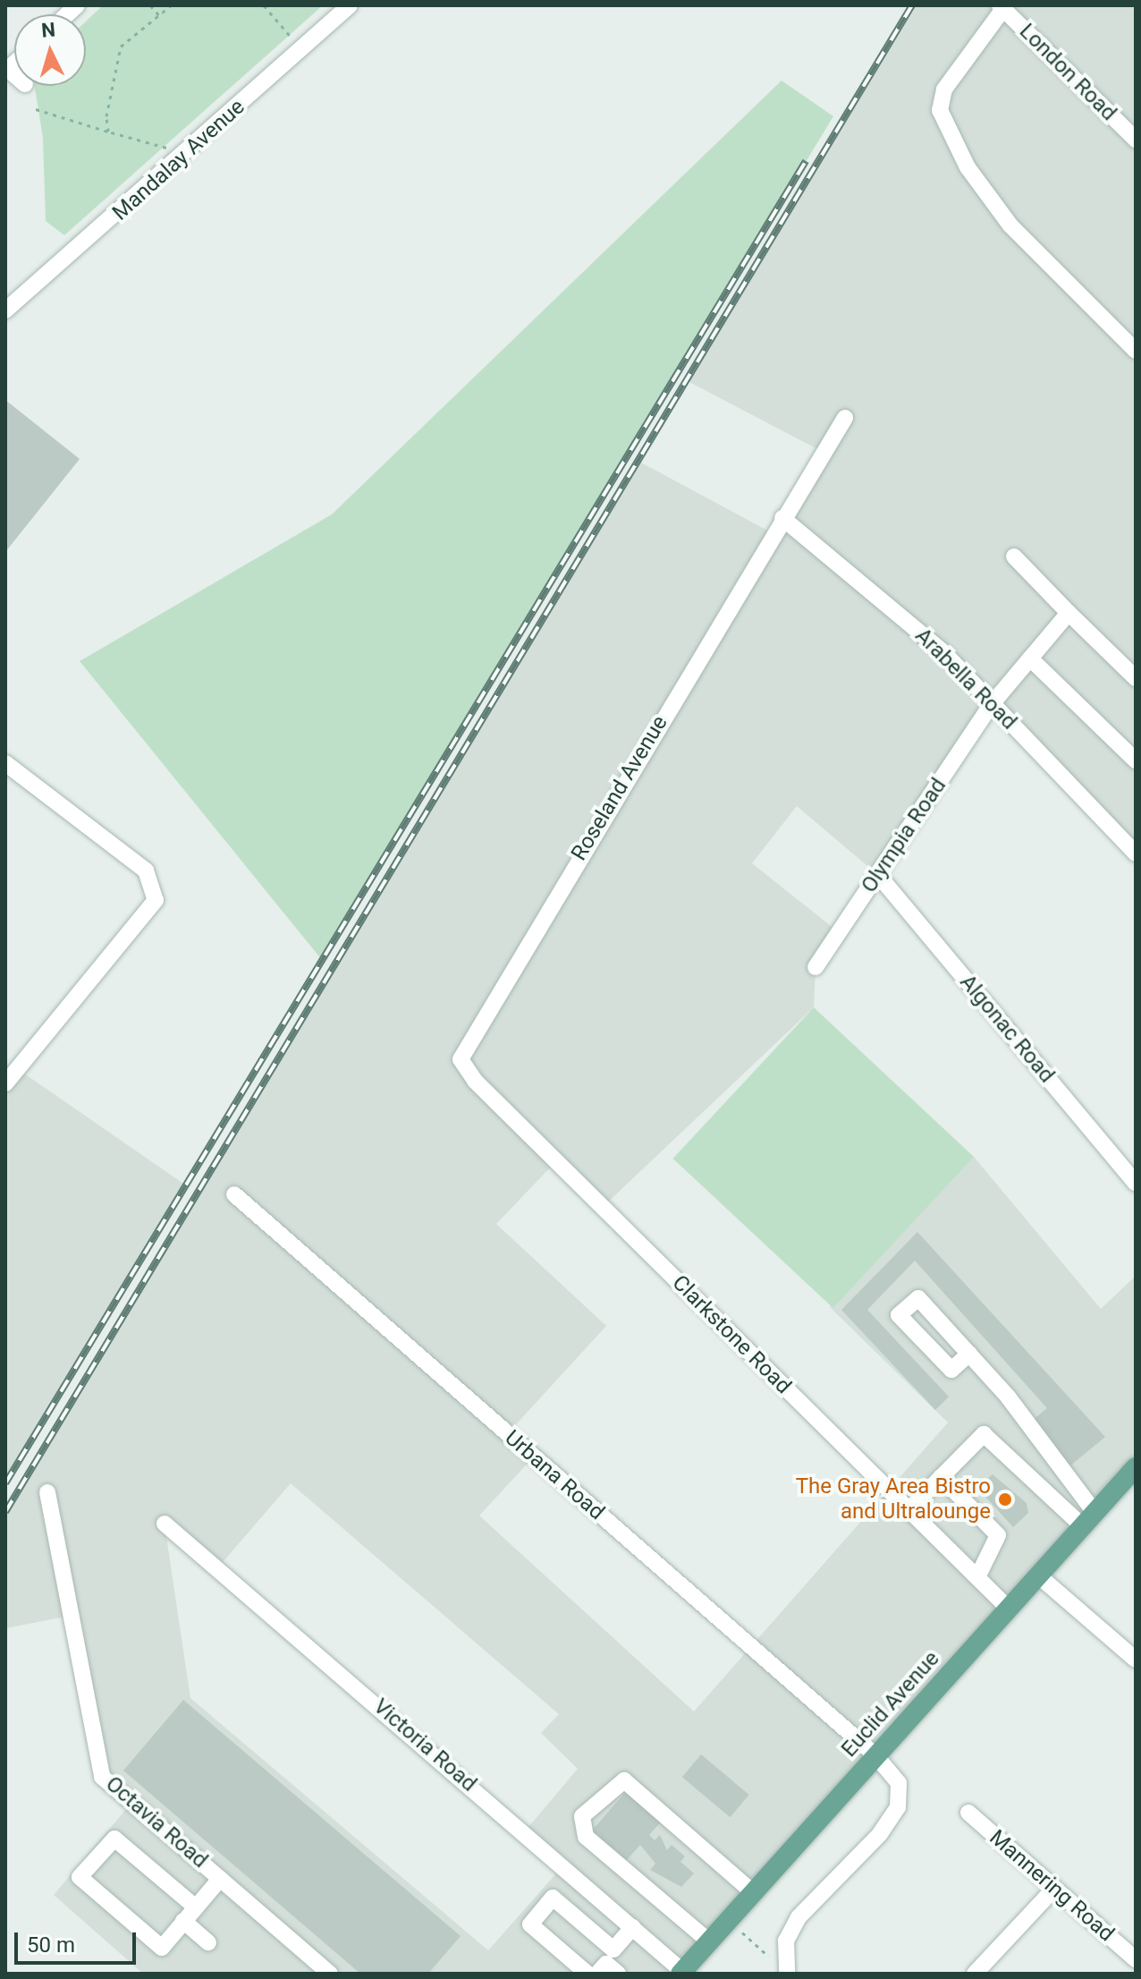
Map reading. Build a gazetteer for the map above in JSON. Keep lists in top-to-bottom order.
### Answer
{
  "streets": {
    "main road": ["Euclid Avenue"],
    "street": [
      "London Road",
      "Mandalay Avenue",
      "Arabella Road",
      "Roseland Avenue",
      "Olympia Road",
      "Algonac Road",
      "Clarkstone Road",
      "Urbana Road",
      "Victoria Road",
      "Octavia Road",
      "Mannering Road"
    ]
  },
  "crossings": [
    ["Arabella Road", "Roseland Avenue"],
    ["Arabella Road", "Olympia Road"],
    ["Roseland Avenue", "Clarkstone Road"],
    ["Olympia Road", "Algonac Road"],
    ["Clarkstone Road", "Euclid Avenue"],
    ["Urbana Road", "Euclid Avenue"],
    ["Euclid Avenue", "Victoria Road"]
  ],
  "places": ["The Gray Area Bistro and Ultralounge"],
  "scale_bar": "50 m",
  "north": "top"
}
